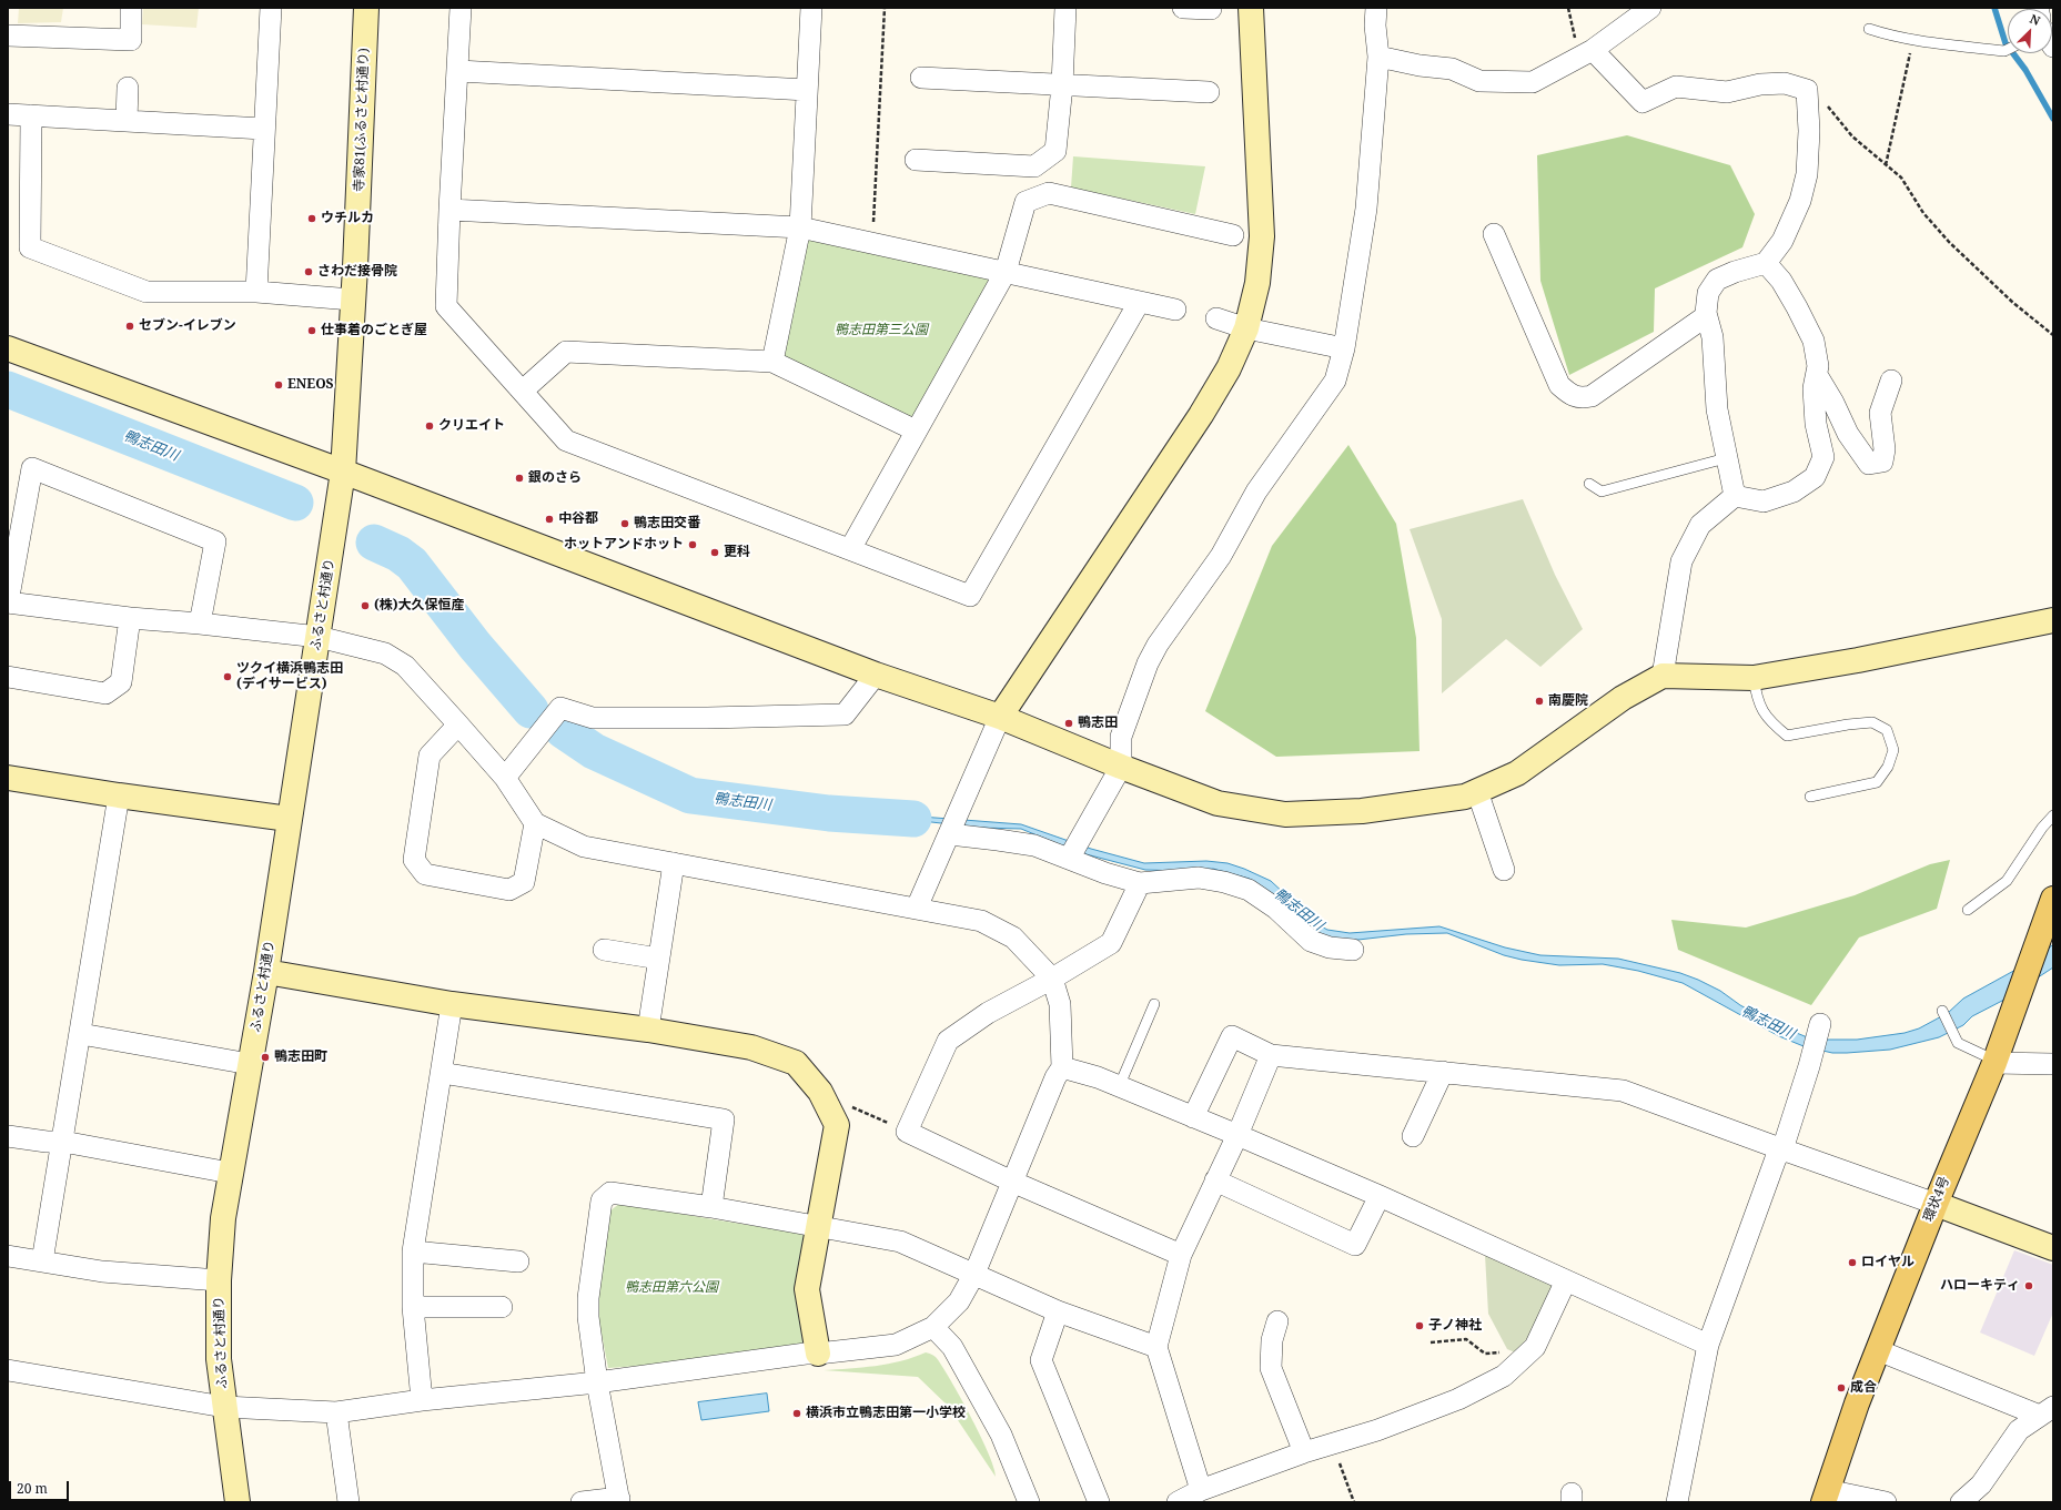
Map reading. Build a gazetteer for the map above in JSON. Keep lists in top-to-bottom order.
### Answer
{
  "streets": {
    "main road": ["環状4号"],
    "street": ["寺家81(ふるさと村通り)", "ふるさと村通り"]
  },
  "crossings": [
    ["寺家81(ふるさと村通り)", "ふるさと村通り"]
  ],
  "water": ["鴨志田川"],
  "parks": ["鴨志田第三公園", "鴨志田第六公園"],
  "places": [
    "ウチルカ",
    "さわだ接骨院",
    "セブン-イレブン",
    "仕事着のごとぎ屋",
    "ENEOS",
    "クリエイト",
    "銀のさら",
    "中谷都",
    "鴨志田交番",
    "ホットアンドホット",
    "更科",
    "(株)大久保恒産",
    "ツクイ横浜鴨志田 (デイサービス)",
    "南慶院",
    "鴨志田",
    "鴨志田町",
    "ロイヤル",
    "ハローキティ",
    "子ノ神社",
    "成合",
    "横浜市立鴨志田第一小学校"
  ],
  "scale_bar": "20 m",
  "north": "top right"
}
